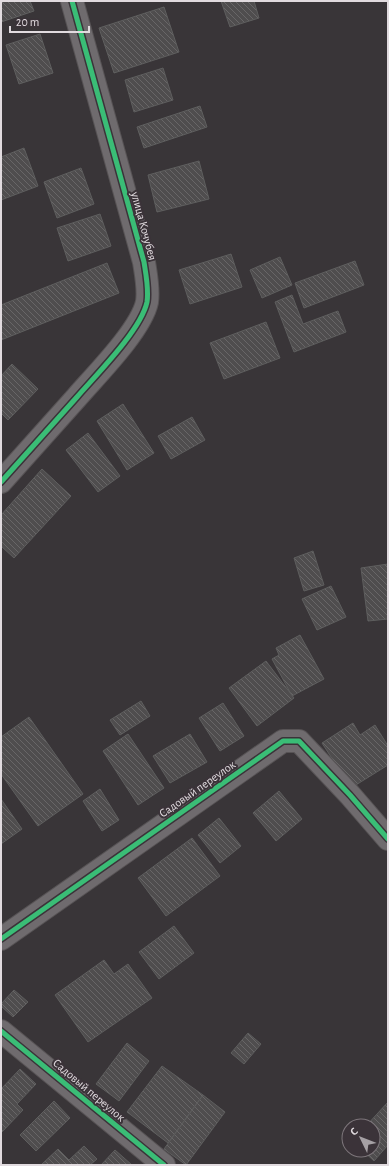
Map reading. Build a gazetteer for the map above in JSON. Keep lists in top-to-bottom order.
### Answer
{
  "streets": {
    "street": ["улица Кочубея", "Садовый переулок"]
  },
  "scale_bar": "20 m",
  "north": "top left"
}
